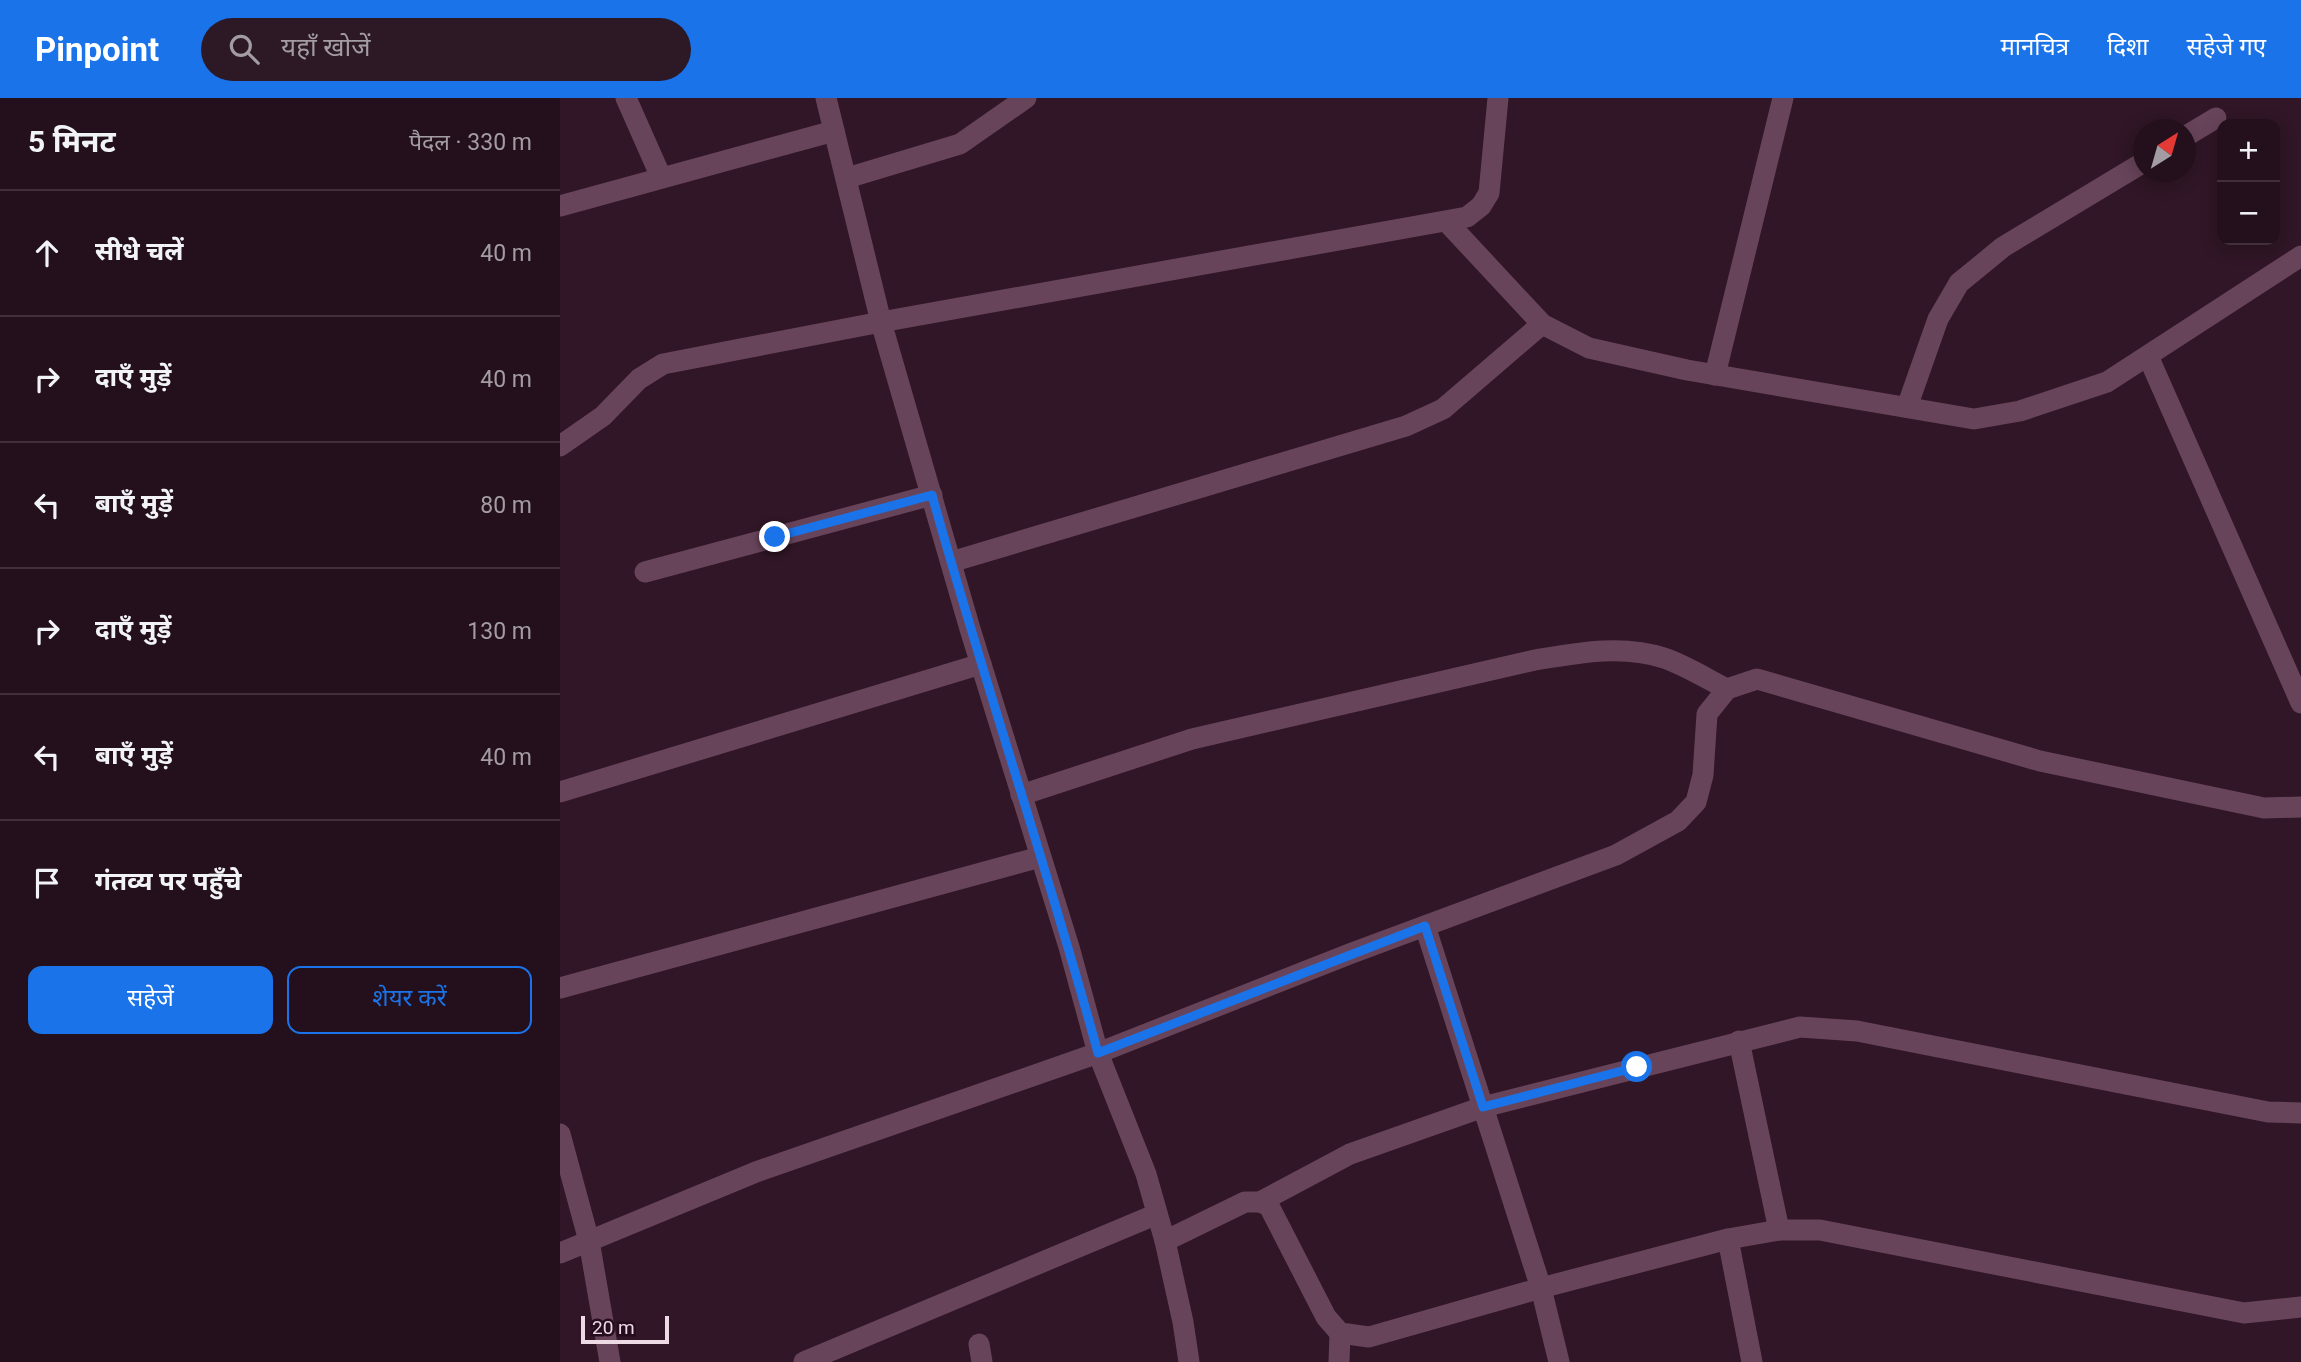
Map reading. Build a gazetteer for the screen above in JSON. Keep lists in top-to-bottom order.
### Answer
{
  "scale_bar": "20 m",
  "north": "top right",
  "page": {
    "header": "Pinpoint",
    "search": "यहाँ खोजें",
    "nav": ["मानचित्र", "दिशा", "सहेजे गए"],
    "heading": ["5 मिनट", "पैदल · 330 m"],
    "map_buttons": ["+", "−"],
    "list": [
      ["सीधे चलें", "40 m"],
      ["दाएँ मुड़ें", "40 m"],
      ["बाएँ मुड़ें", "80 m"],
      ["दाएँ मुड़ें", "130 m"],
      ["बाएँ मुड़ें", "40 m"],
      "गंतव्य पर पहुँचे"
    ],
    "buttons": ["सहेजें", "शेयर करें"],
    "scale": "20 m"
  }
}
